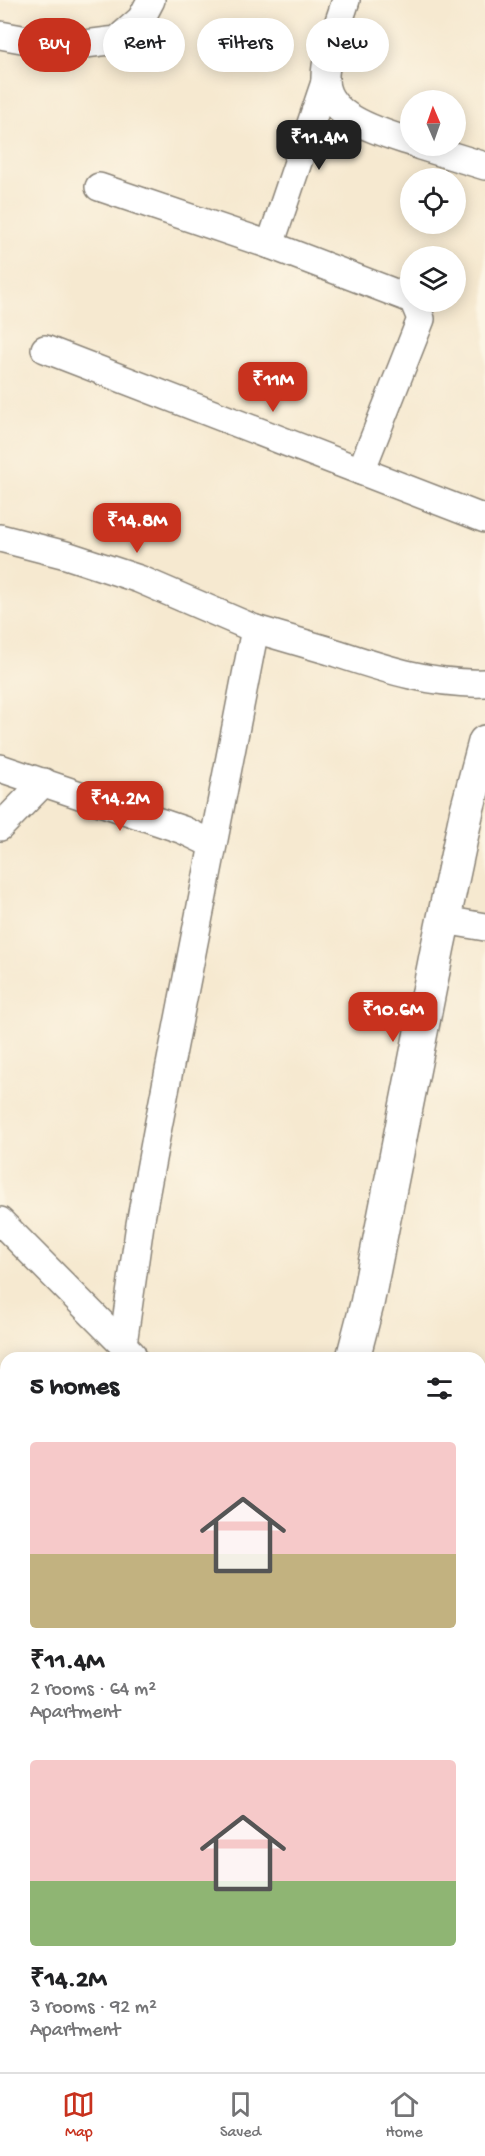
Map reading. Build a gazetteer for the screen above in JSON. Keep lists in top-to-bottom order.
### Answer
{
  "north": "top",
  "page": {
    "chip": [
      "Buy",
      "Rent",
      "Filters",
      "New"
    ],
    "price": [
      "₹11.4M",
      "₹11M",
      "₹14.8M",
      "₹14.2M",
      "₹10.6M"
    ],
    "heading": "5 homes",
    "list": [
      {
        "name": "₹11.4M",
        "note": "2 rooms · 64 m² · Apartment"
      },
      {
        "name": "₹14.2M",
        "note": "3 rooms · 92 m² · Apartment"
      }
    ],
    "tabs": ["Map", "Saved", "Home"]
  }
}
